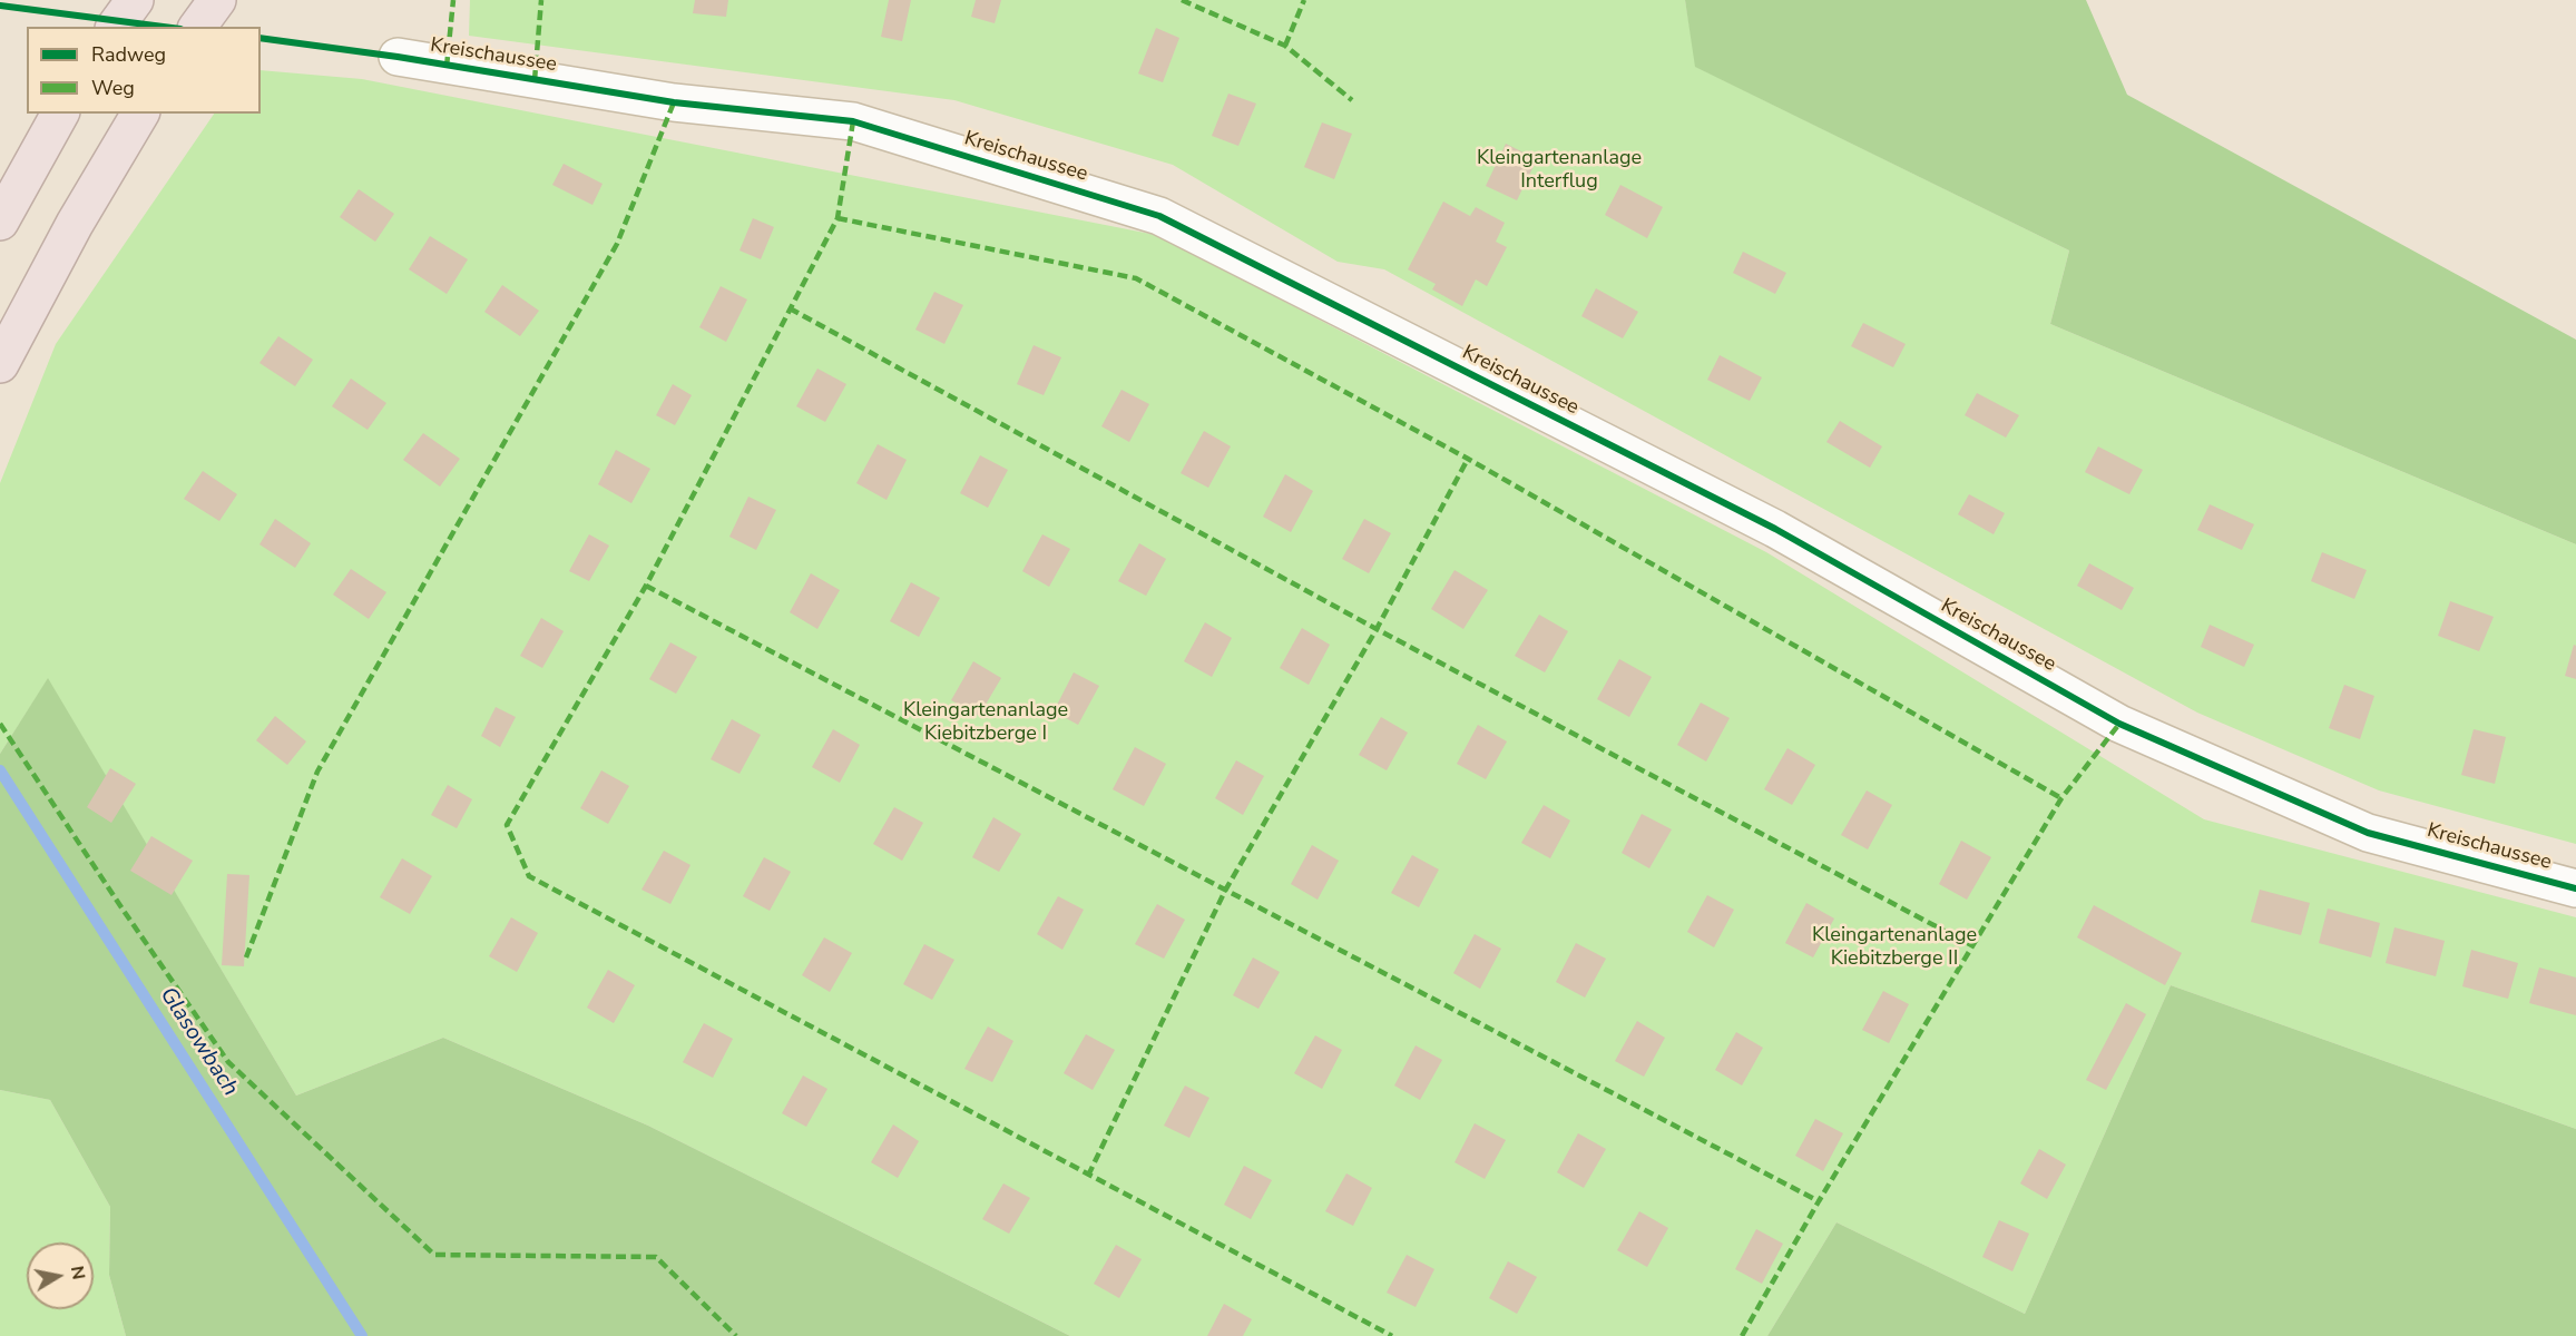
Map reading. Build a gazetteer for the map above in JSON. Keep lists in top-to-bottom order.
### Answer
{
  "streets": {
    "street": ["Kreischaussee"]
  },
  "water": ["Glasowbach"],
  "parks": ["Kleingartenanlage Interflug", "Kleingartenanlage Kiebitzberge I", "Kleingartenanlage Kiebitzberge II"],
  "legend": ["Radweg", "Weg"],
  "north": "right"
}
